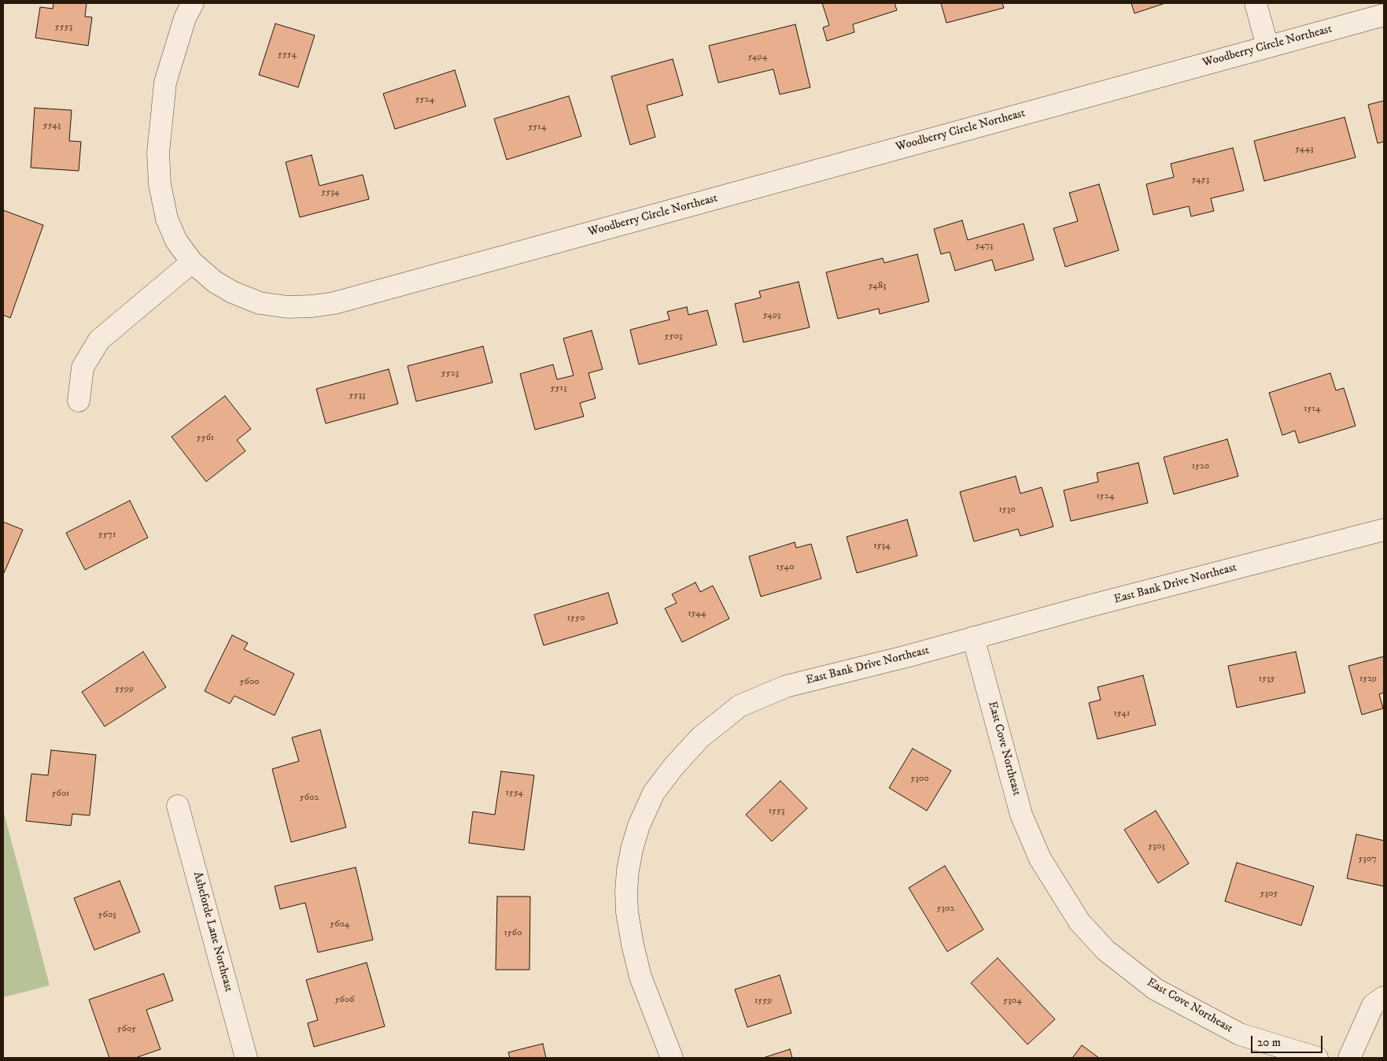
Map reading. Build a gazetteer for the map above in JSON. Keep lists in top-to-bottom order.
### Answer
{
  "streets": {
    "street": [
      "Woodberry Circle Northeast",
      "East Bank Drive Northeast",
      "East Cove Northeast",
      "Asheforde Lane Northeast"
    ]
  },
  "crossings": [
    ["East Bank Drive Northeast", "East Cove Northeast"]
  ],
  "house_numbers": [
    "5553",
    "5554",
    "5494",
    "5524",
    "5543",
    "5514",
    "5443",
    "5453",
    "5534",
    "5473",
    "5483",
    "5493",
    "5503",
    "5523",
    "5513",
    "5533",
    "1514",
    "5561",
    "1520",
    "1524",
    "1530",
    "5571",
    "1534",
    "1540",
    "1544",
    "1550",
    "1535",
    "1529",
    "5600",
    "5599",
    "1541",
    "5300",
    "1554",
    "5601",
    "5602",
    "1553",
    "5303",
    "5307",
    "5305",
    "5302",
    "5603",
    "5604",
    "1560",
    "5606",
    "1559",
    "5304",
    "5605"
  ],
  "scale_bar": "20 m"
}
